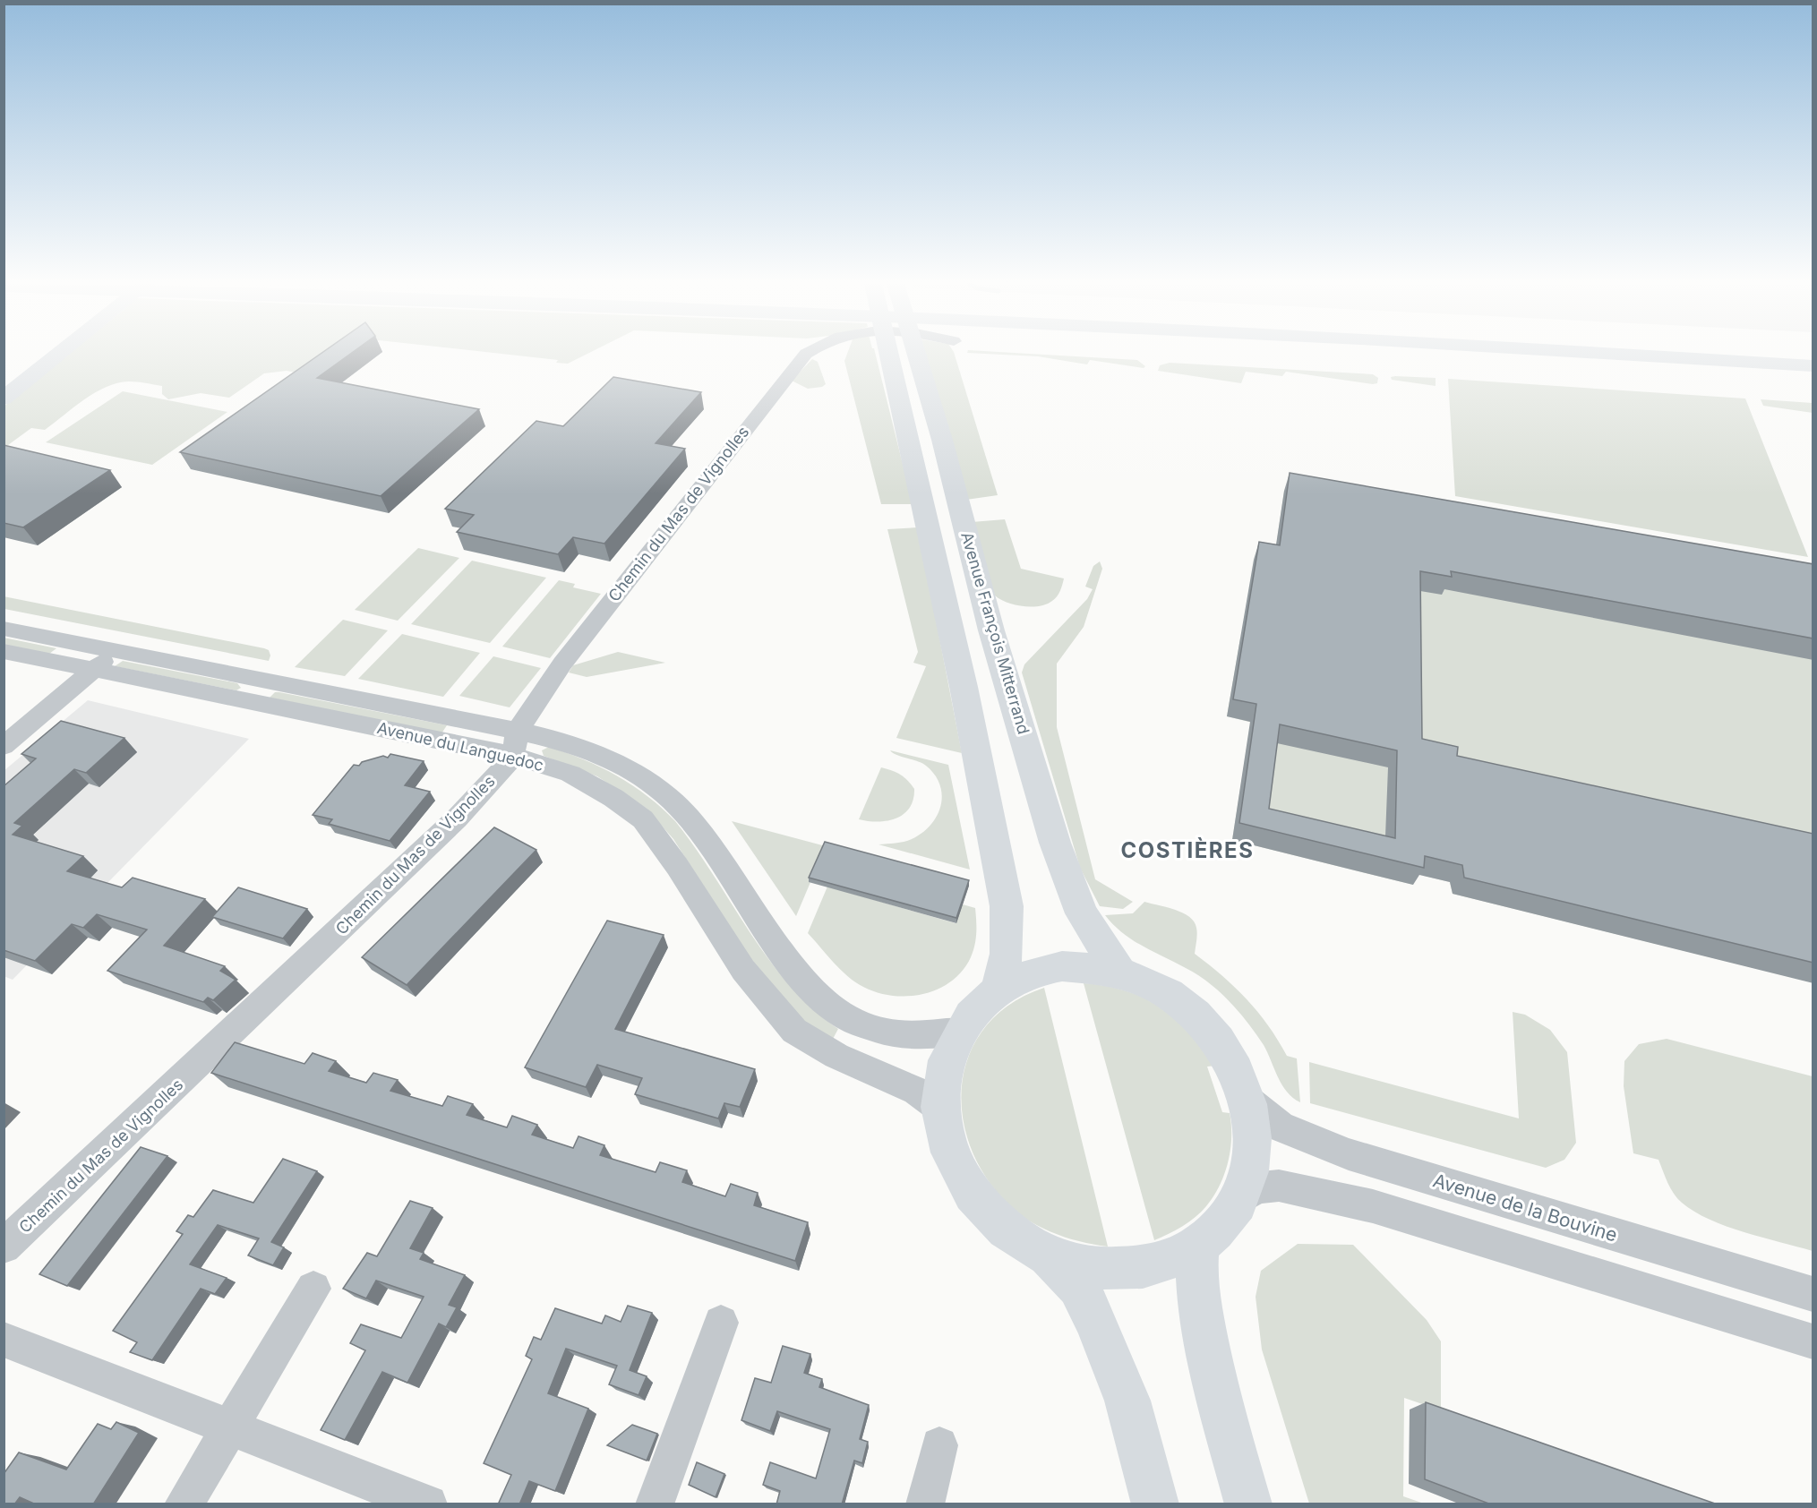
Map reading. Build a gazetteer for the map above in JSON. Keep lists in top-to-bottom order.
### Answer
{
  "streets": {
    "main road": ["Avenue François Mitterrand"],
    "street": ["Chemin du Mas de Vignolles", "Avenue du Languedoc", "Avenue de la Bouvine"]
  },
  "crossings": [
    ["Chemin du Mas de Vignolles", "Avenue du Languedoc"]
  ],
  "districts": ["COSTIÈRES"]
}
